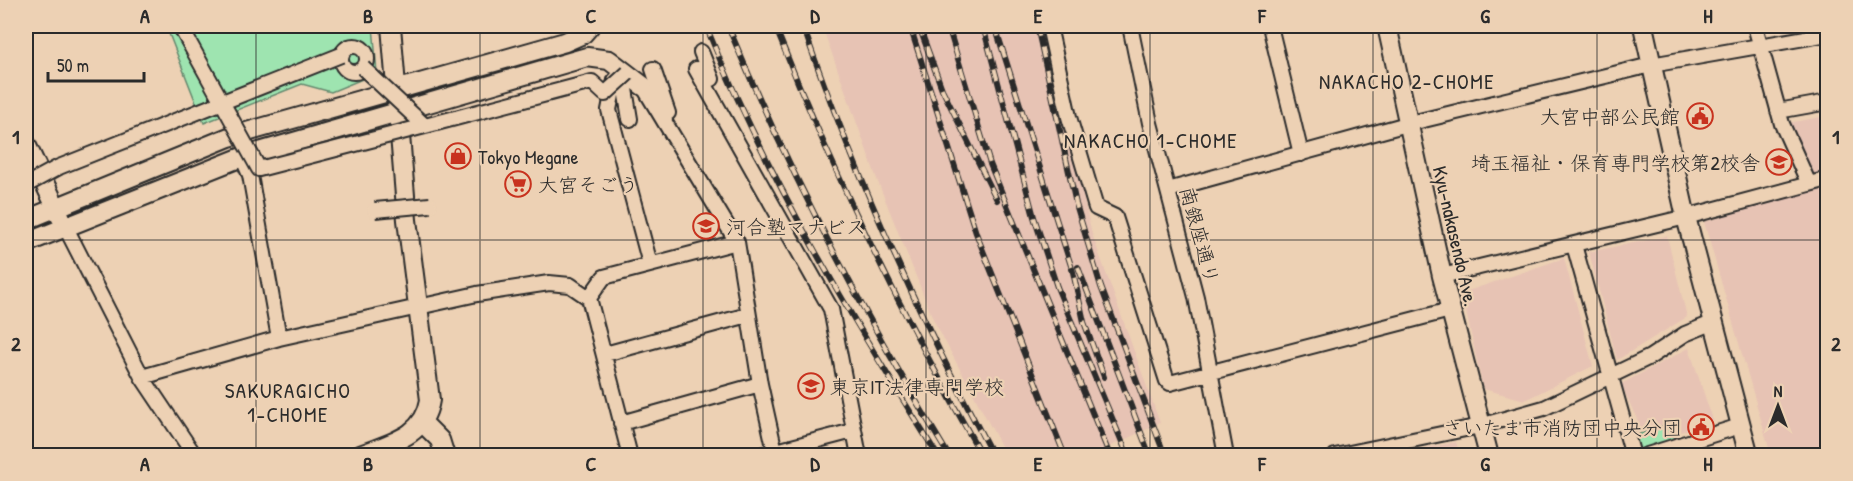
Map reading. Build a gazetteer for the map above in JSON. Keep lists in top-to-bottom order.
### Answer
{
  "streets": {
    "street": ["南銀座通り", "Kyu-nakasendo Ave."]
  },
  "districts": ["NAKACHO 2-CHOME", "NAKACHO 1-CHOME", "SAKURAGICHO 1-CHOME"],
  "places": {
    "public building": ["大宮中部公民館", "さいたま市消防団中央分団"],
    "shop": ["Tokyo Megane"],
    "school or university": ["埼玉福祉・保育専門学校第2校舎", "河合塾マナビス", "東京IT法律専門学校"],
    "supermarket": ["大宮そごう"]
  },
  "scale_bar": "50 m",
  "north": "top",
  "grid": {
    "columns": [
      "A",
      "B",
      "C",
      "D",
      "E",
      "F",
      "G",
      "H"
    ],
    "rows": ["1", "2"]
  }
}
